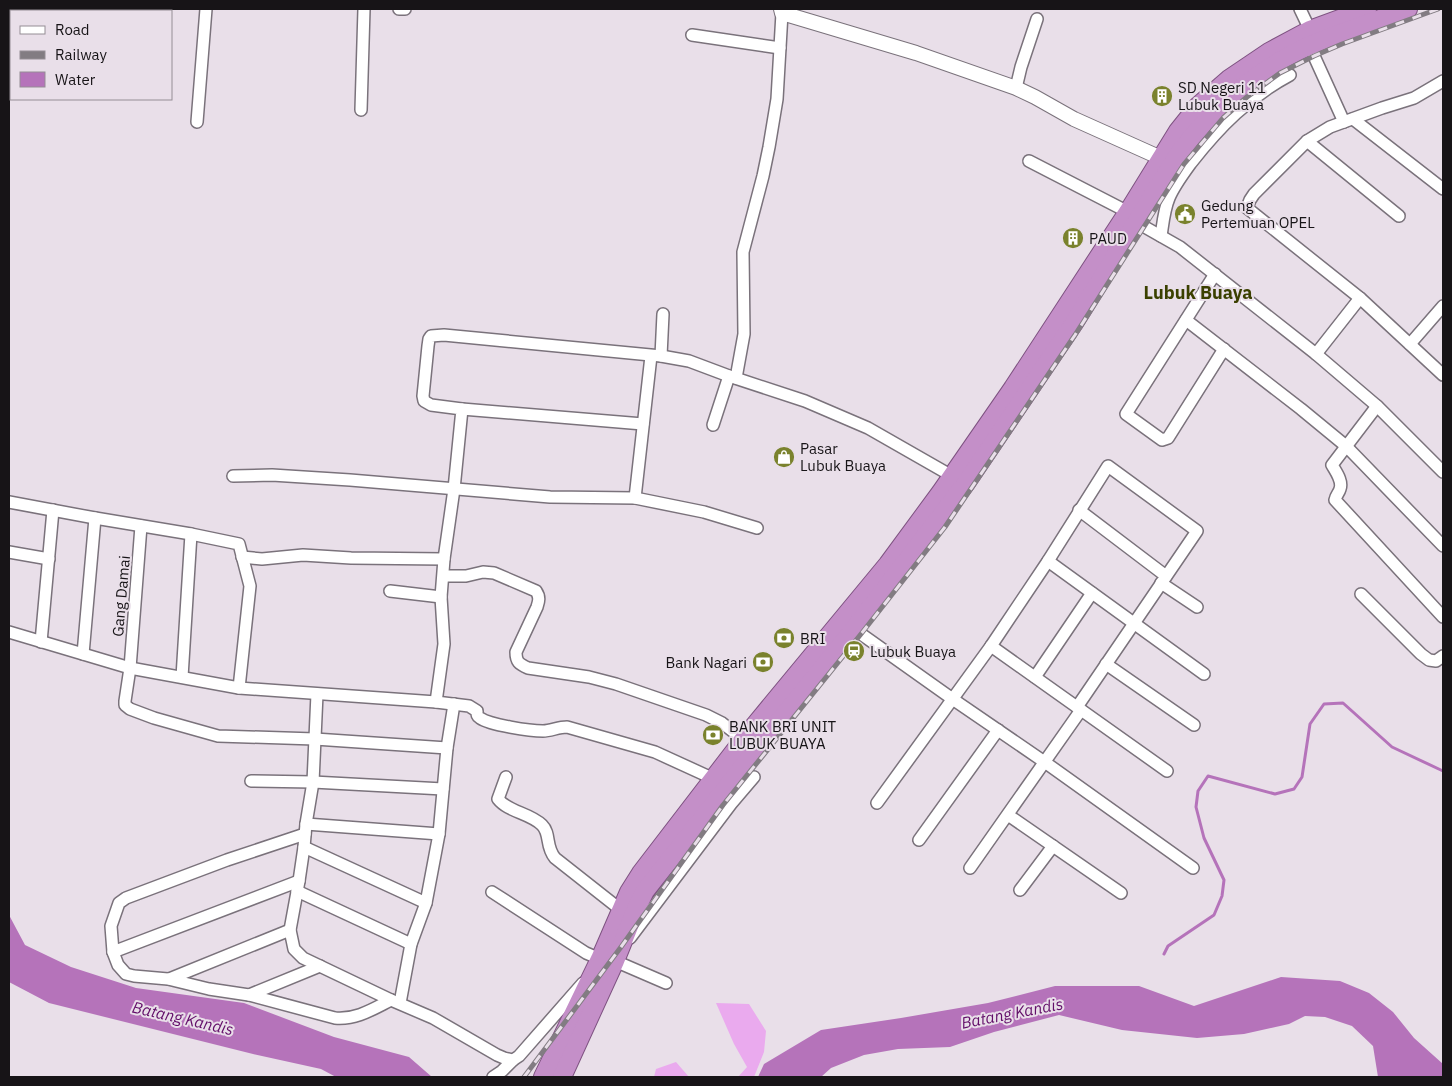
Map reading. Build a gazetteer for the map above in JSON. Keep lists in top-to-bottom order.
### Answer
{
  "streets": {
    "street": ["Gang Damai"]
  },
  "districts": ["Lubuk Buaya"],
  "water": ["Batang Kandis"],
  "places": {
    "building": ["SD Negeri 11 Lubuk Buaya", "PAUD"],
    "public building": ["Gedung Pertemuan OPEL"],
    "shop": ["Pasar Lubuk Buaya"],
    "bank": ["BRI", "Bank Nagari", "BANK BRI UNIT LUBUK BUAYA"],
    "station": ["Lubuk Buaya"]
  },
  "legend": ["Road", "Railway", "Water"]
}
